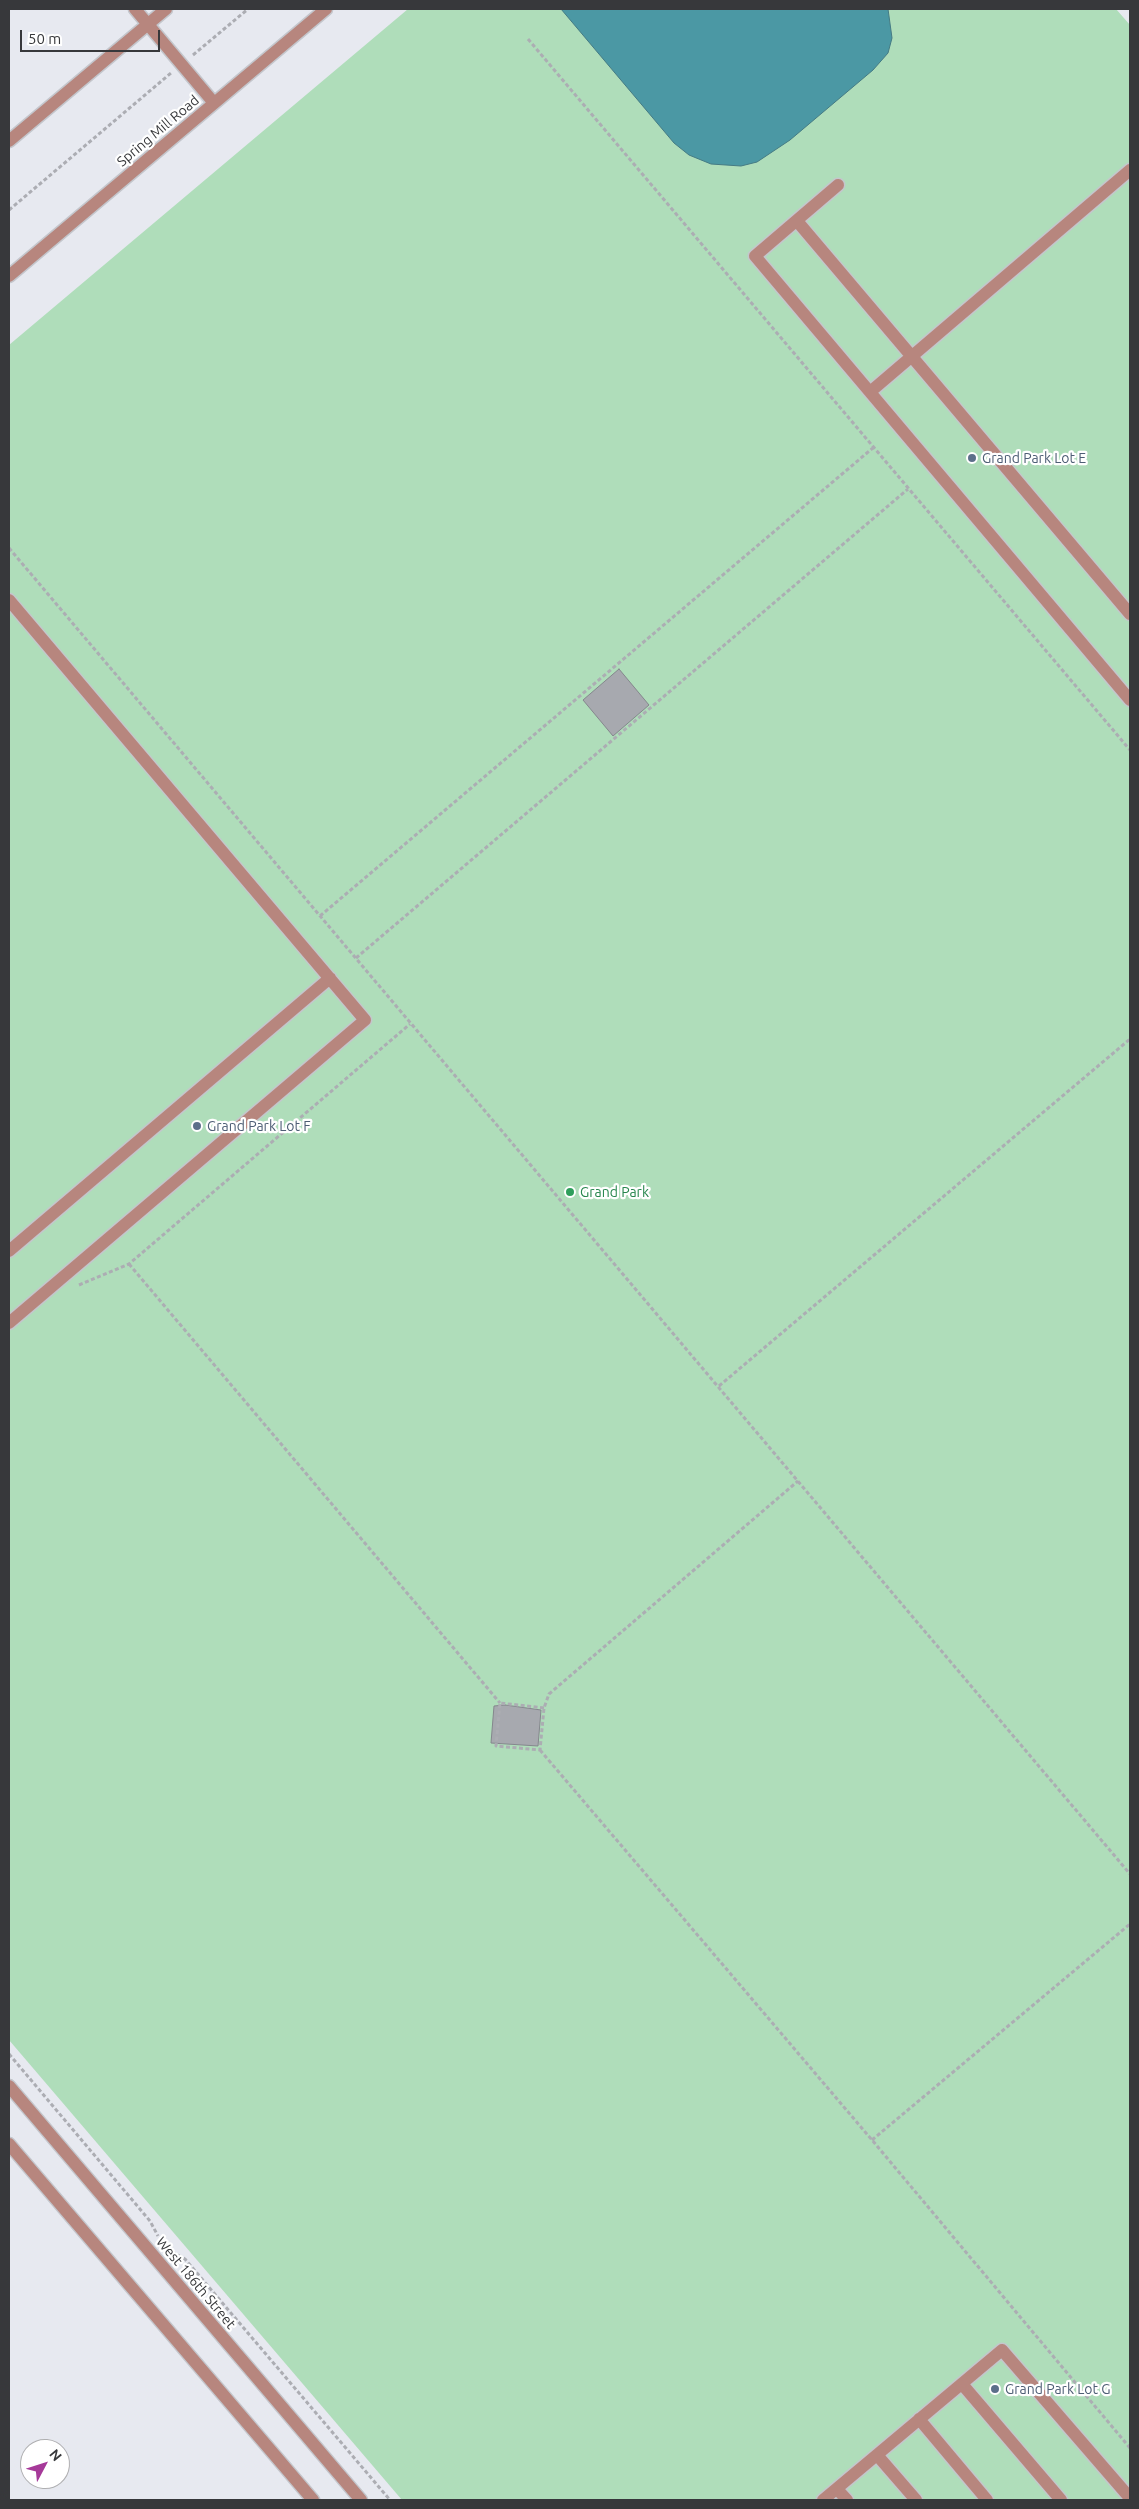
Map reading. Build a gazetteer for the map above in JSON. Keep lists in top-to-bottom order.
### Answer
{
  "streets": {
    "street": ["Spring Mill Road", "West 186th Street"]
  },
  "places": [
    "Grand Park Lot E",
    "Grand Park Lot F",
    "Grand Park",
    "Grand Park Lot G"
  ],
  "scale_bar": "50 m",
  "north": "top right"
}
